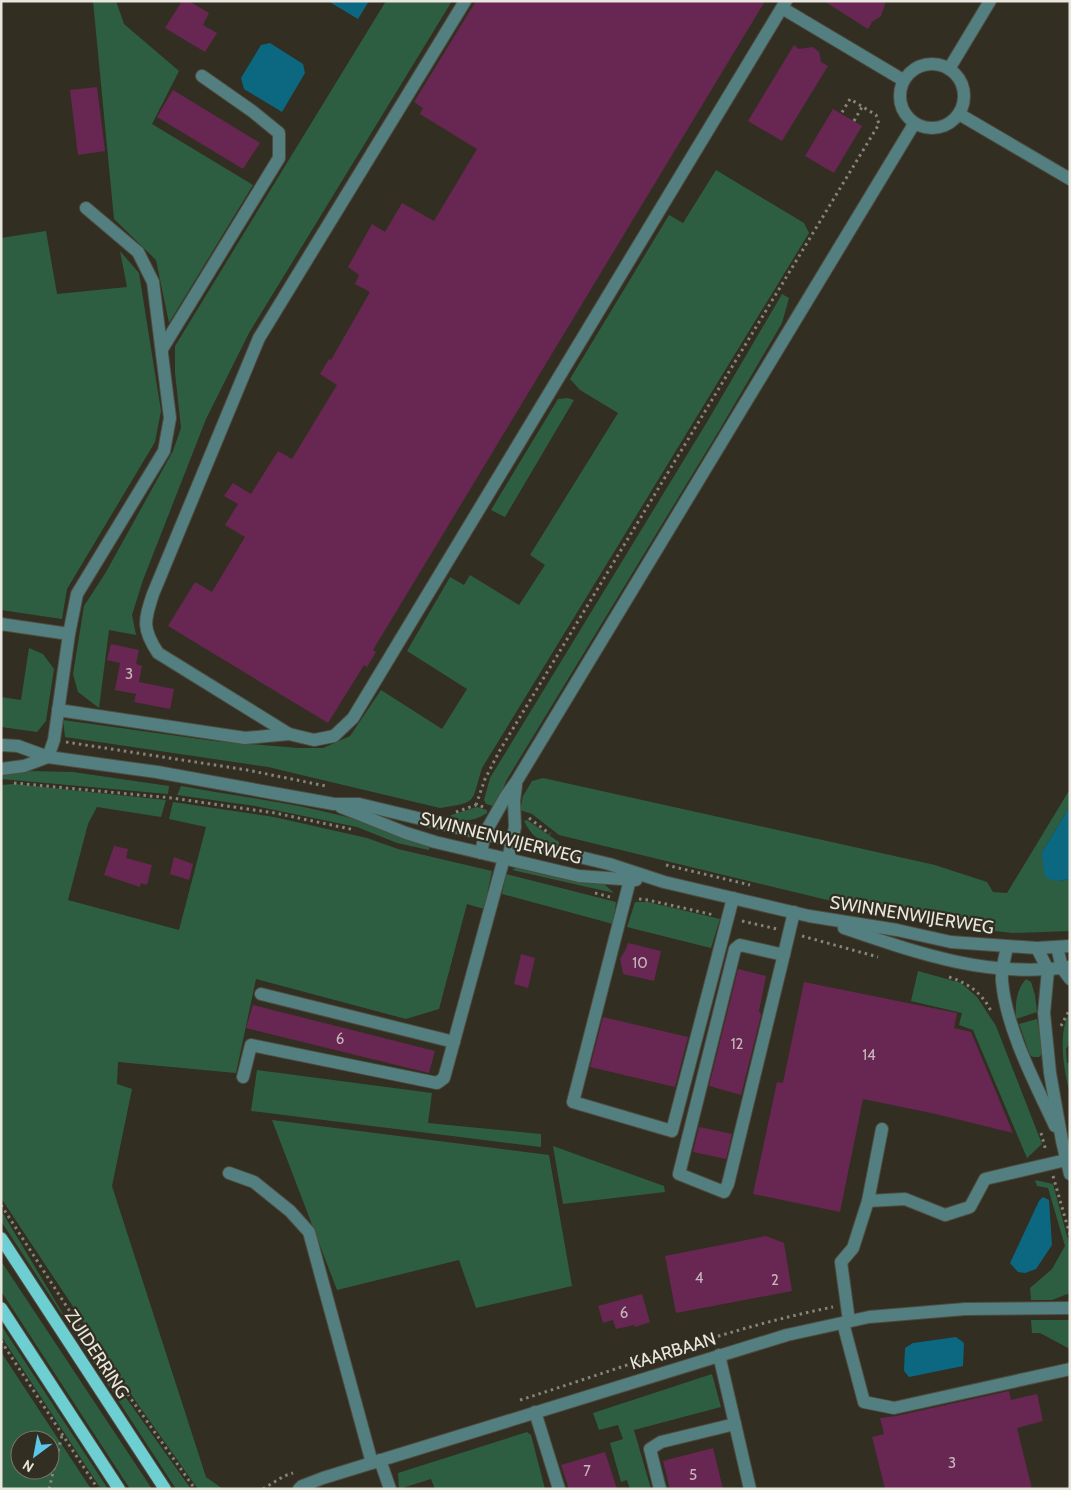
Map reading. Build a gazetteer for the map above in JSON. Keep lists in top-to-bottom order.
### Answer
{
  "streets": {
    "main road": ["ZUIDERRING"],
    "street": ["SWINNENWIJERWEG", "KAARBAAN"]
  },
  "house_numbers": [
    "3",
    "10",
    "6",
    "12",
    "14",
    "4",
    "2",
    "6",
    "3",
    "7",
    "5"
  ],
  "north": "bottom left"
}
